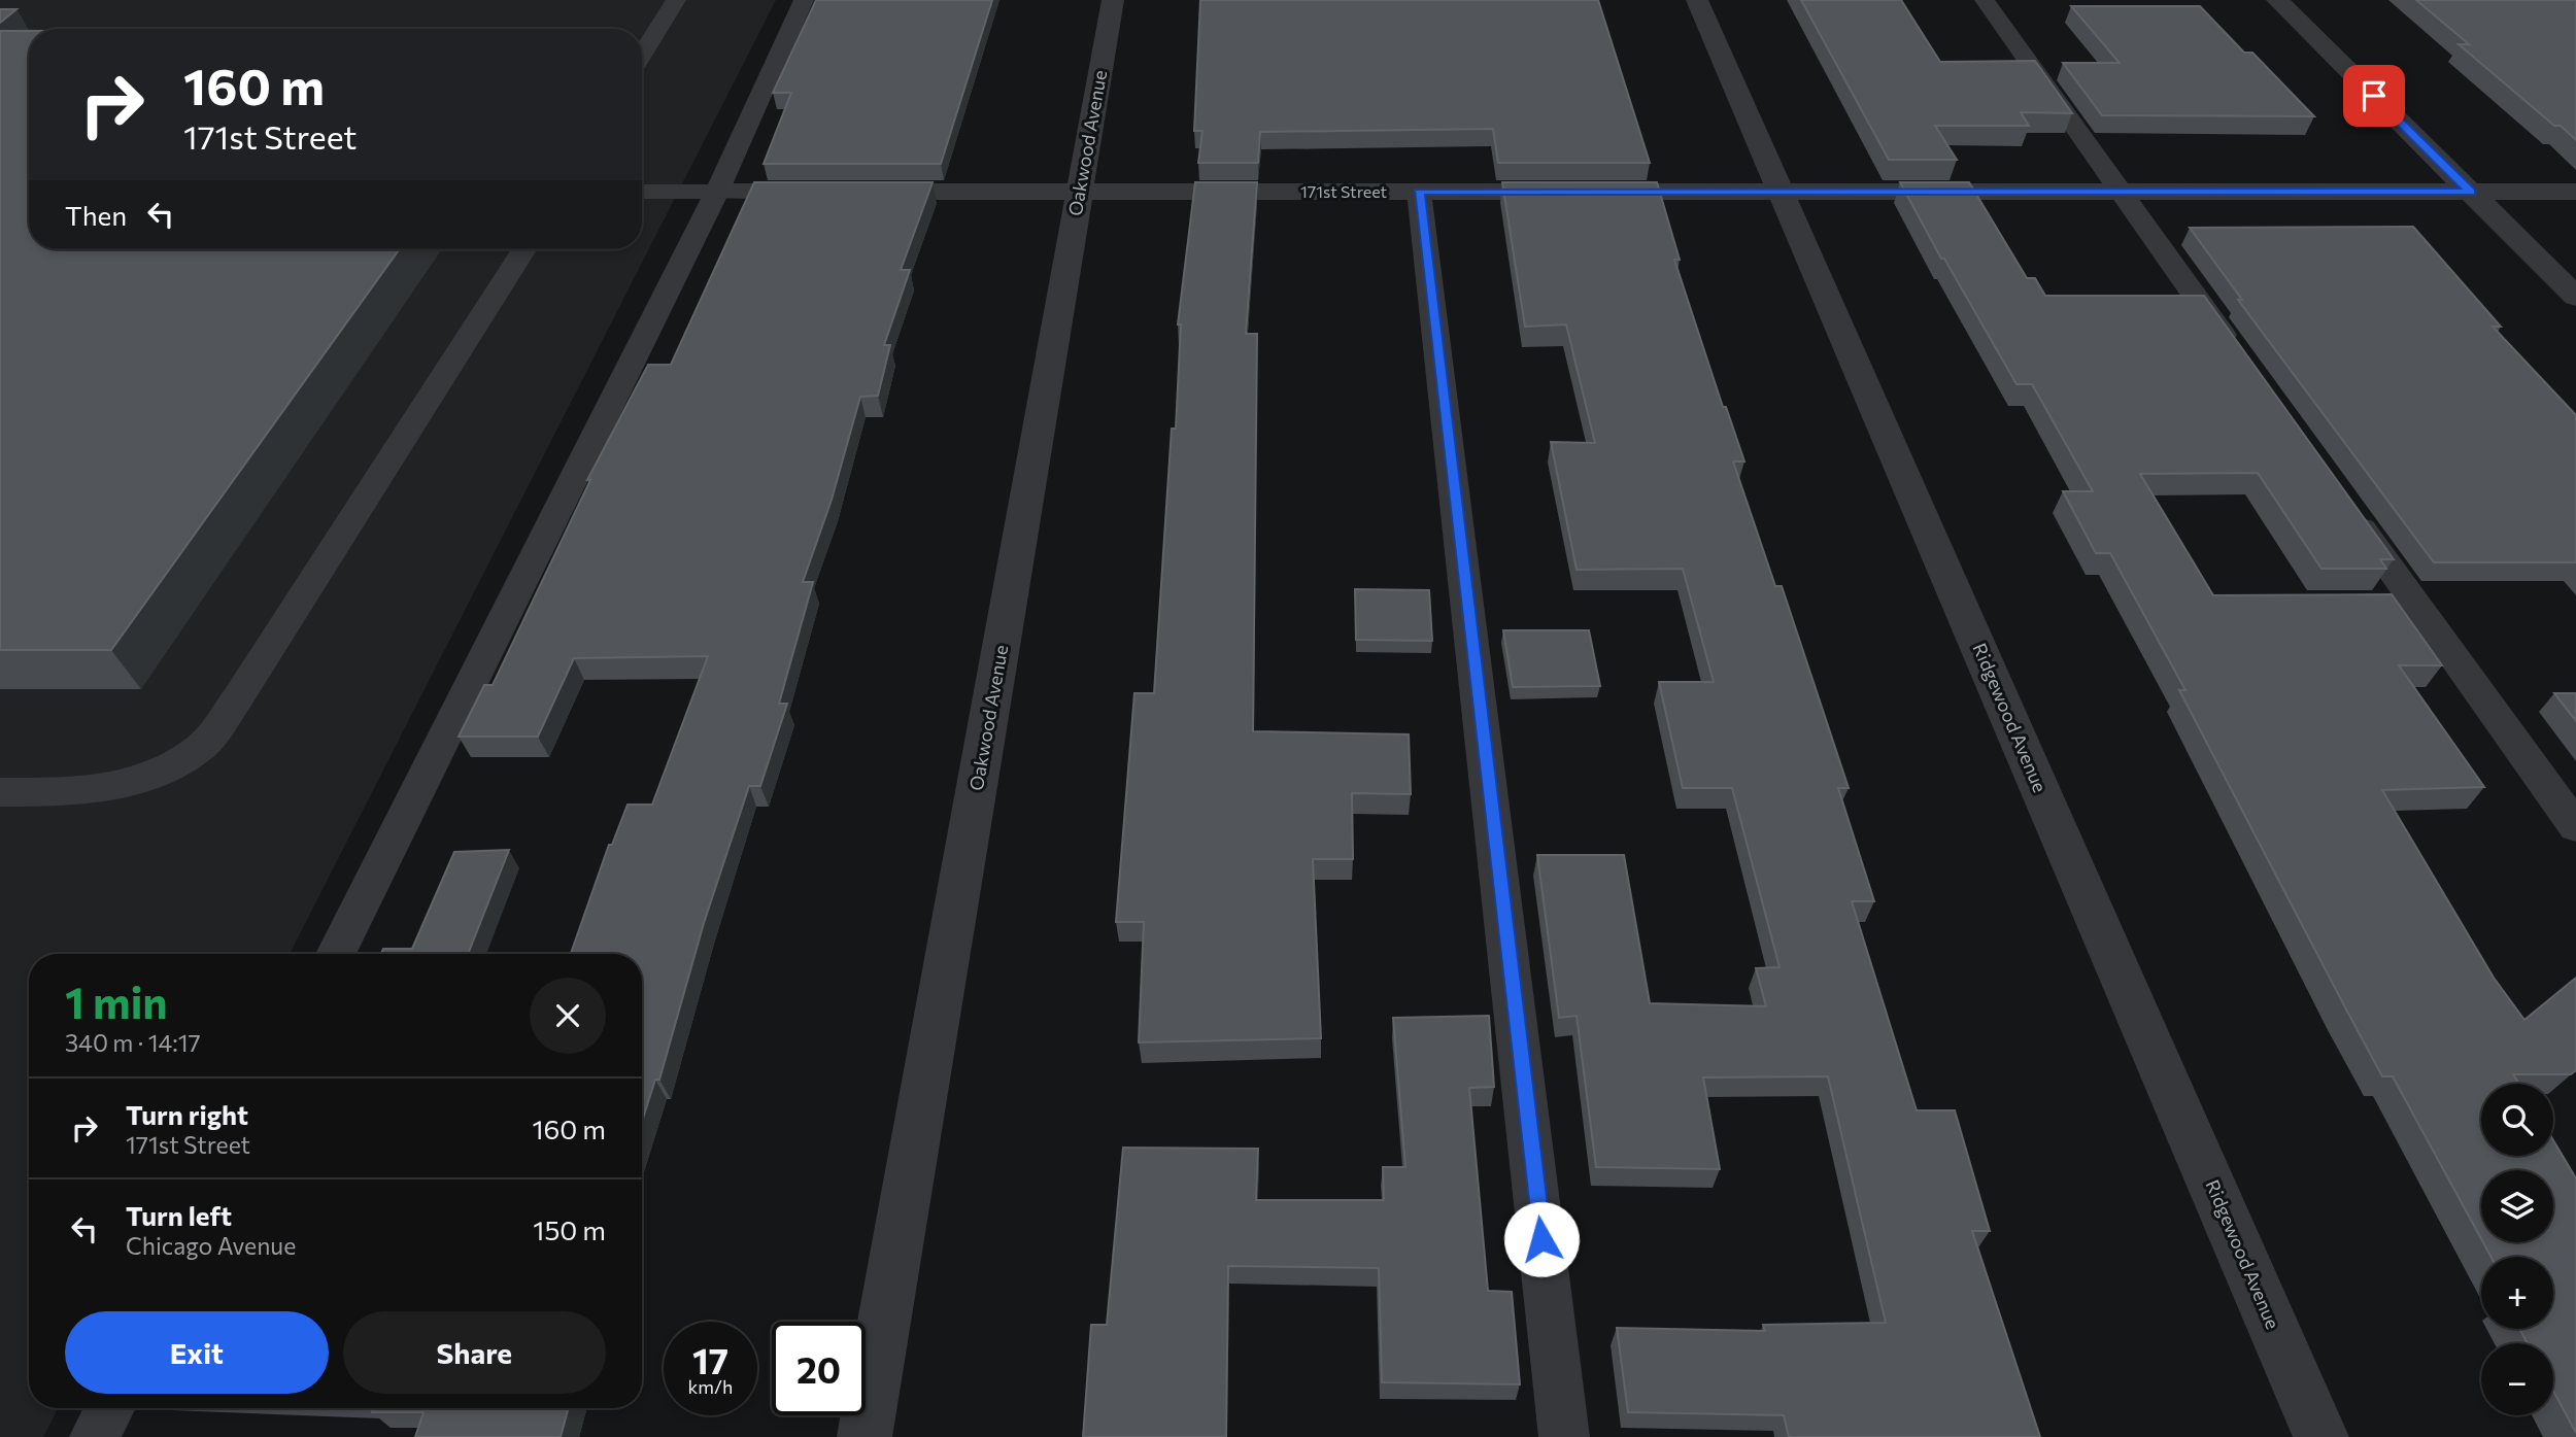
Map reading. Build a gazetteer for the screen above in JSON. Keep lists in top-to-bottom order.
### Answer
{
  "streets": {
    "street": ["Oakwood Avenue", "171st Street", "Ridgewood Avenue"]
  },
  "crossings": [
    ["Oakwood Avenue", "171st Street"],
    ["171st Street", "Ridgewood Avenue"]
  ],
  "page": {
    "turn": ["160 m", "171st Street"],
    "then": "Then",
    "heading": ["1 min", "340 m · 14:17"],
    "list": [
      {
        "name": "Turn right",
        "note": "171st Street",
        "value": "160 m"
      },
      {
        "name": "Turn left",
        "note": "Chicago Avenue",
        "value": "150 m"
      }
    ],
    "map_buttons": ["+", "−"],
    "buttons": ["Exit", "Share"],
    "speed": "17 km/h",
    "limit": "20"
  }
}
